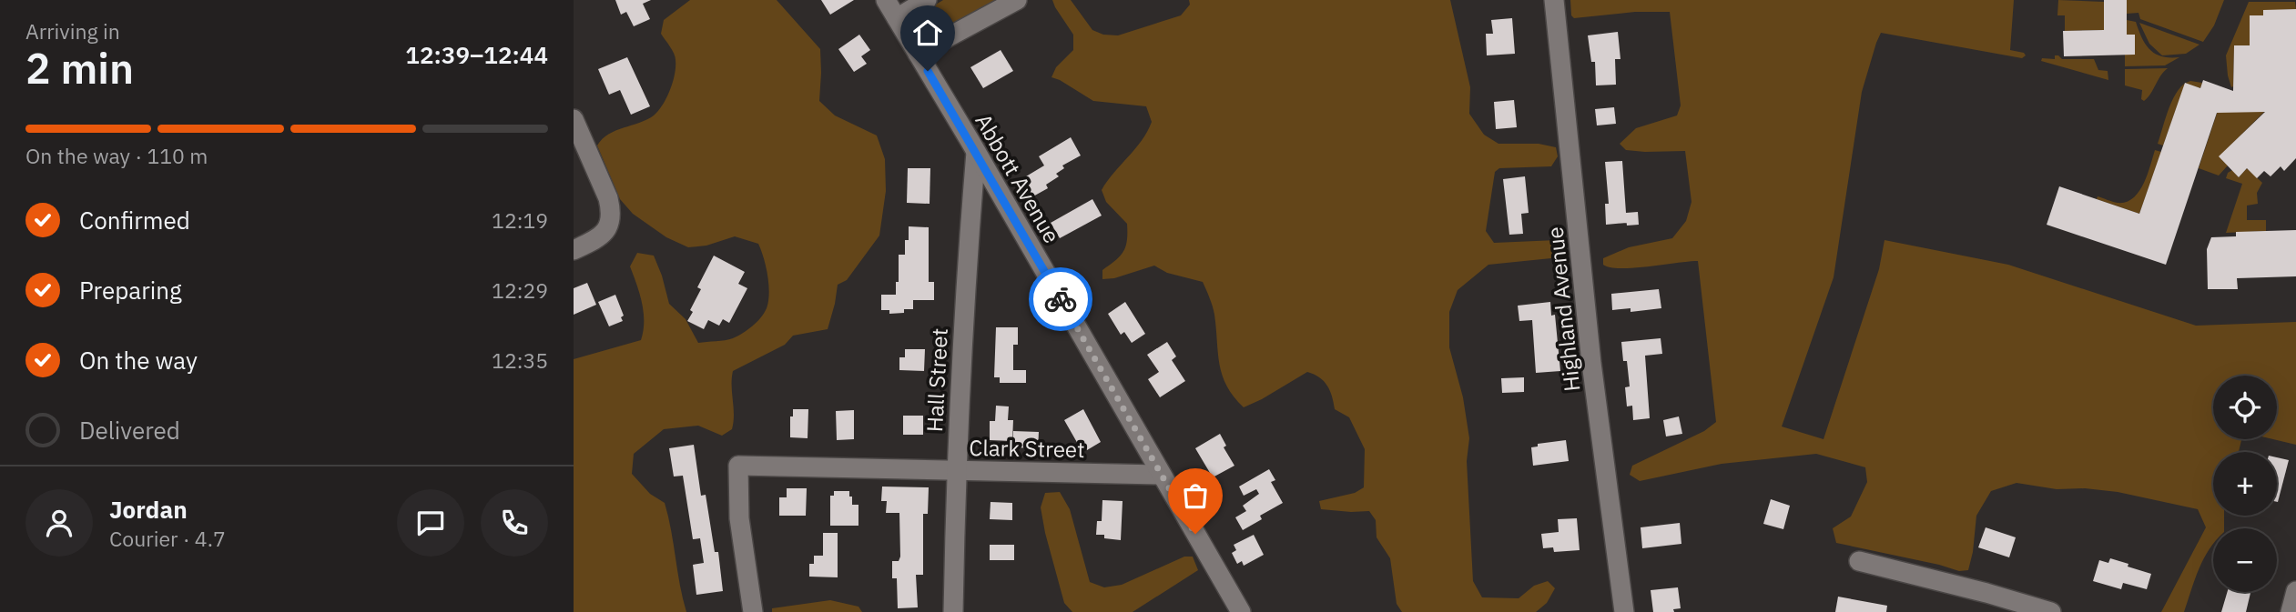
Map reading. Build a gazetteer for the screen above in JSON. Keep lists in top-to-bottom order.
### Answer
{
  "streets": {
    "street": [
      "Abbott Avenue",
      "Highland Avenue",
      "Hall Street",
      "Clark Street"
    ]
  },
  "crossings": [
    ["Abbott Avenue", "Hall Street"],
    ["Abbott Avenue", "Clark Street"],
    ["Hall Street", "Clark Street"]
  ],
  "page": {
    "heading": ["2 min", "Arriving in", "12:39–12:44"],
    "panel": ["Jordan", "Courier · 4.7"],
    "bar": "On the way · 110 m",
    "list": [
      ["Confirmed", "12:19"],
      ["Preparing", "12:29"],
      ["On the way", "12:35"],
      "Delivered"
    ],
    "map_buttons": ["+", "−"]
  }
}
